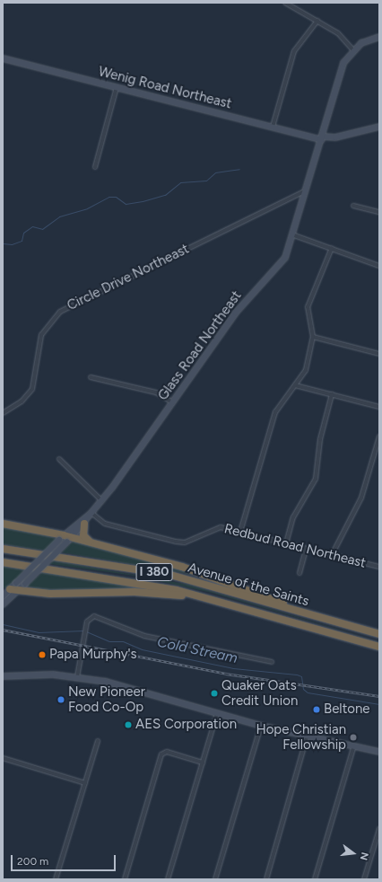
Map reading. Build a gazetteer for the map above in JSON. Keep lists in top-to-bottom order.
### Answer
{
  "streets": {
    "highway": ["I 380", "Avenue of the Saints"],
    "street": [
      "Wenig Road Northeast",
      "Circle Drive Northeast",
      "Glass Road Northeast",
      "Redbud Road Northeast"
    ]
  },
  "crossings": [
    ["Wenig Road Northeast", "Glass Road Northeast"],
    ["Circle Drive Northeast", "Glass Road Northeast"],
    ["Glass Road Northeast", "Redbud Road Northeast"]
  ],
  "water": ["Cold Stream"],
  "places": [
    "Papa Murphy's",
    "Quaker Oats Credit Union",
    "New Pioneer Food Co-Op",
    "Beltone",
    "AES Corporation",
    "Hope Christian Fellowship"
  ],
  "scale_bar": "200 m",
  "north": "right"
}
